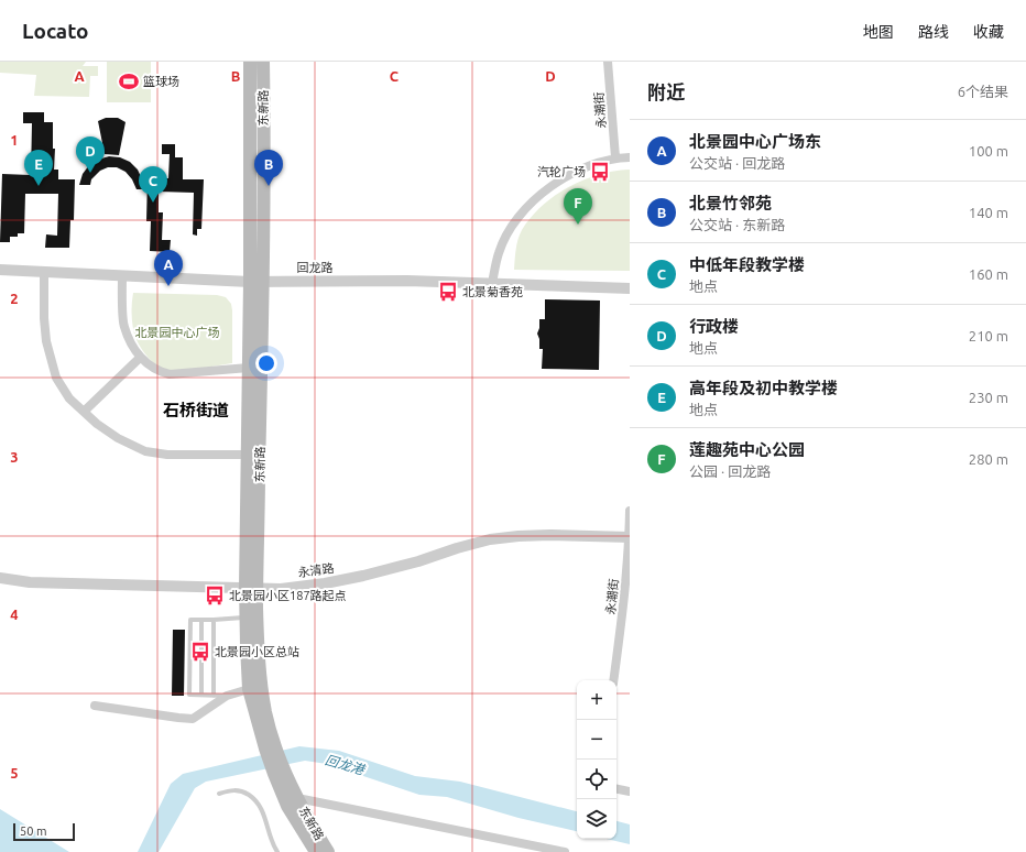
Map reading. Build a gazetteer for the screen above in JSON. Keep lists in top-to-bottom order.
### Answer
{
  "streets": {
    "main road": ["东新路"],
    "street": ["永潮街", "回龙路", "永清路"]
  },
  "crossings": [
    ["东新路", "回龙路"],
    ["东新路", "永清路"],
    ["永潮街", "永清路"]
  ],
  "districts": ["石桥街道"],
  "water": ["回龙港"],
  "parks": ["北景园中心广场"],
  "places": {
    "sports": ["篮球场"],
    "bus stop": [
      "汽轮广场",
      "北景菊香苑",
      "北景园小区187路起点",
      "北景园小区总站"
    ]
  },
  "scale_bar": "50 m",
  "page": {
    "header": "Locato",
    "nav": ["地图", "路线", "收藏"],
    "heading": ["附近", "6个结果"],
    "list": [
      {
        "mark": "A",
        "name": "北景园中心广场东",
        "note": "公交站 · 回龙路",
        "value": "100 m"
      },
      {
        "mark": "B",
        "name": "北景竹邻苑",
        "note": "公交站 · 东新路",
        "value": "140 m"
      },
      {
        "mark": "C",
        "name": "中低年段教学楼",
        "note": "地点",
        "value": "160 m"
      },
      {
        "mark": "D",
        "name": "行政楼",
        "note": "地点",
        "value": "210 m"
      },
      {
        "mark": "E",
        "name": "高年段及初中教学楼",
        "note": "地点",
        "value": "230 m"
      },
      {
        "mark": "F",
        "name": "莲趣苑中心公园",
        "note": "公园 · 回龙路",
        "value": "280 m"
      }
    ],
    "pins": [
      "D",
      "B",
      "E",
      "C",
      "F",
      "A"
    ],
    "map_buttons": ["+", "−"],
    "scale": "50 m"
  },
  "grid": {
    "columns": [
      "A",
      "B",
      "C",
      "D"
    ],
    "rows": [
      "1",
      "2",
      "3",
      "4",
      "5"
    ]
  }
}
